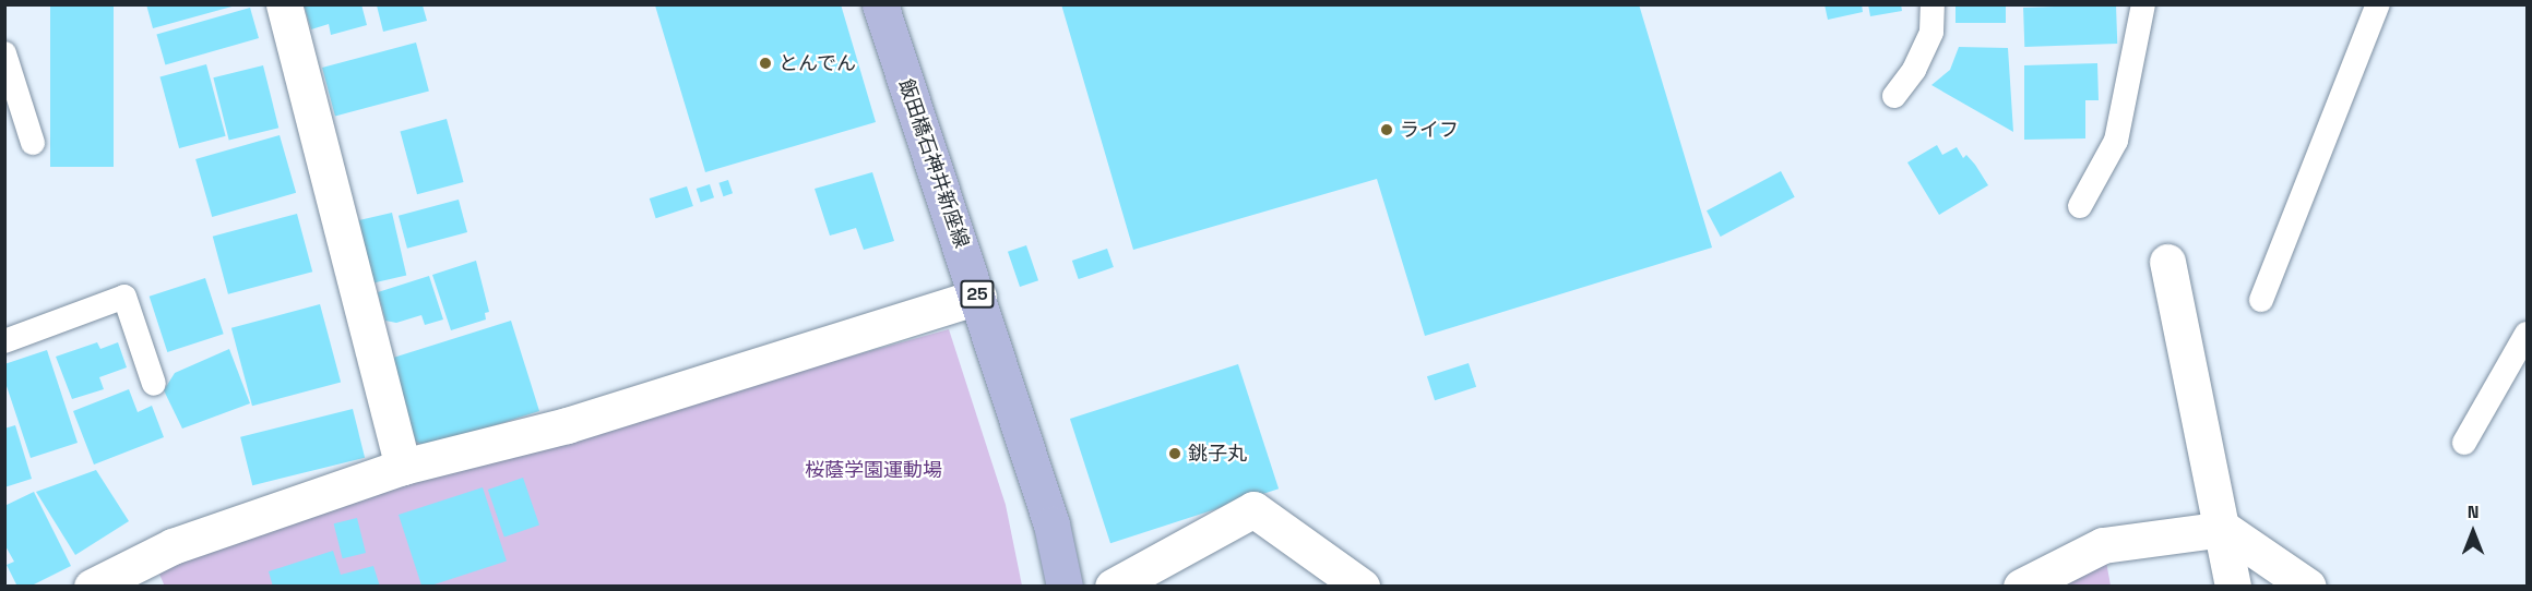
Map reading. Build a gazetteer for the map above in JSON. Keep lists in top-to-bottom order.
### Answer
{
  "streets": {
    "main road": ["飯田橋石神井新座線", "25"]
  },
  "parks": ["桜蔭学園運動場"],
  "places": ["とんでん", "ライフ", "銚子丸"],
  "north": "top"
}
